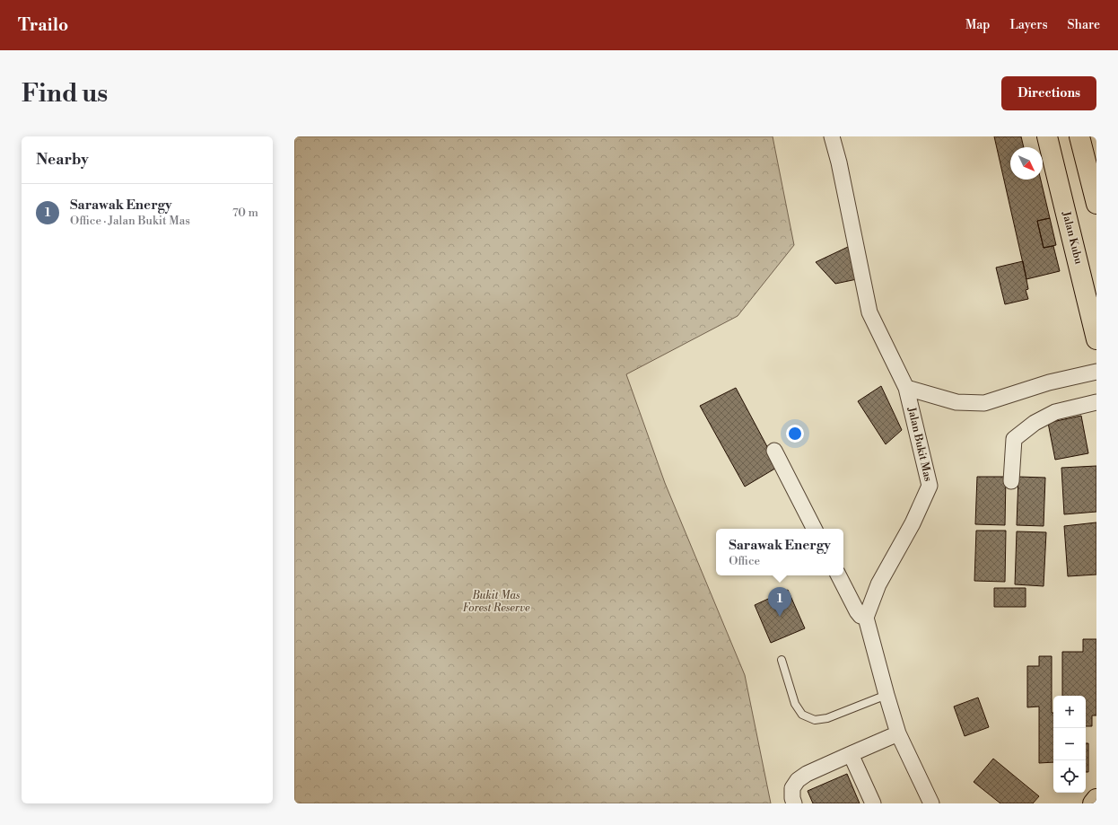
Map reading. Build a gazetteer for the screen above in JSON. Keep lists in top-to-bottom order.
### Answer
{
  "streets": {
    "highway": ["Jalan Kubu"],
    "street": ["Jalan Bukit Mas"]
  },
  "parks": ["Bukit Mas Forest Reserve"],
  "north": "bottom right",
  "page": {
    "header": "Trailo",
    "nav": ["Map", "Layers", "Share"],
    "buttons": "Directions",
    "title": "Find us",
    "heading": "Nearby",
    "list": [
      {
        "mark": "1",
        "name": "Sarawak Energy",
        "note": "Office · Jalan Bukit Mas",
        "value": "70 m"
      }
    ],
    "popup": ["Sarawak Energy", "Office"],
    "pins": "1",
    "map_buttons": ["+", "−"]
  }
}
